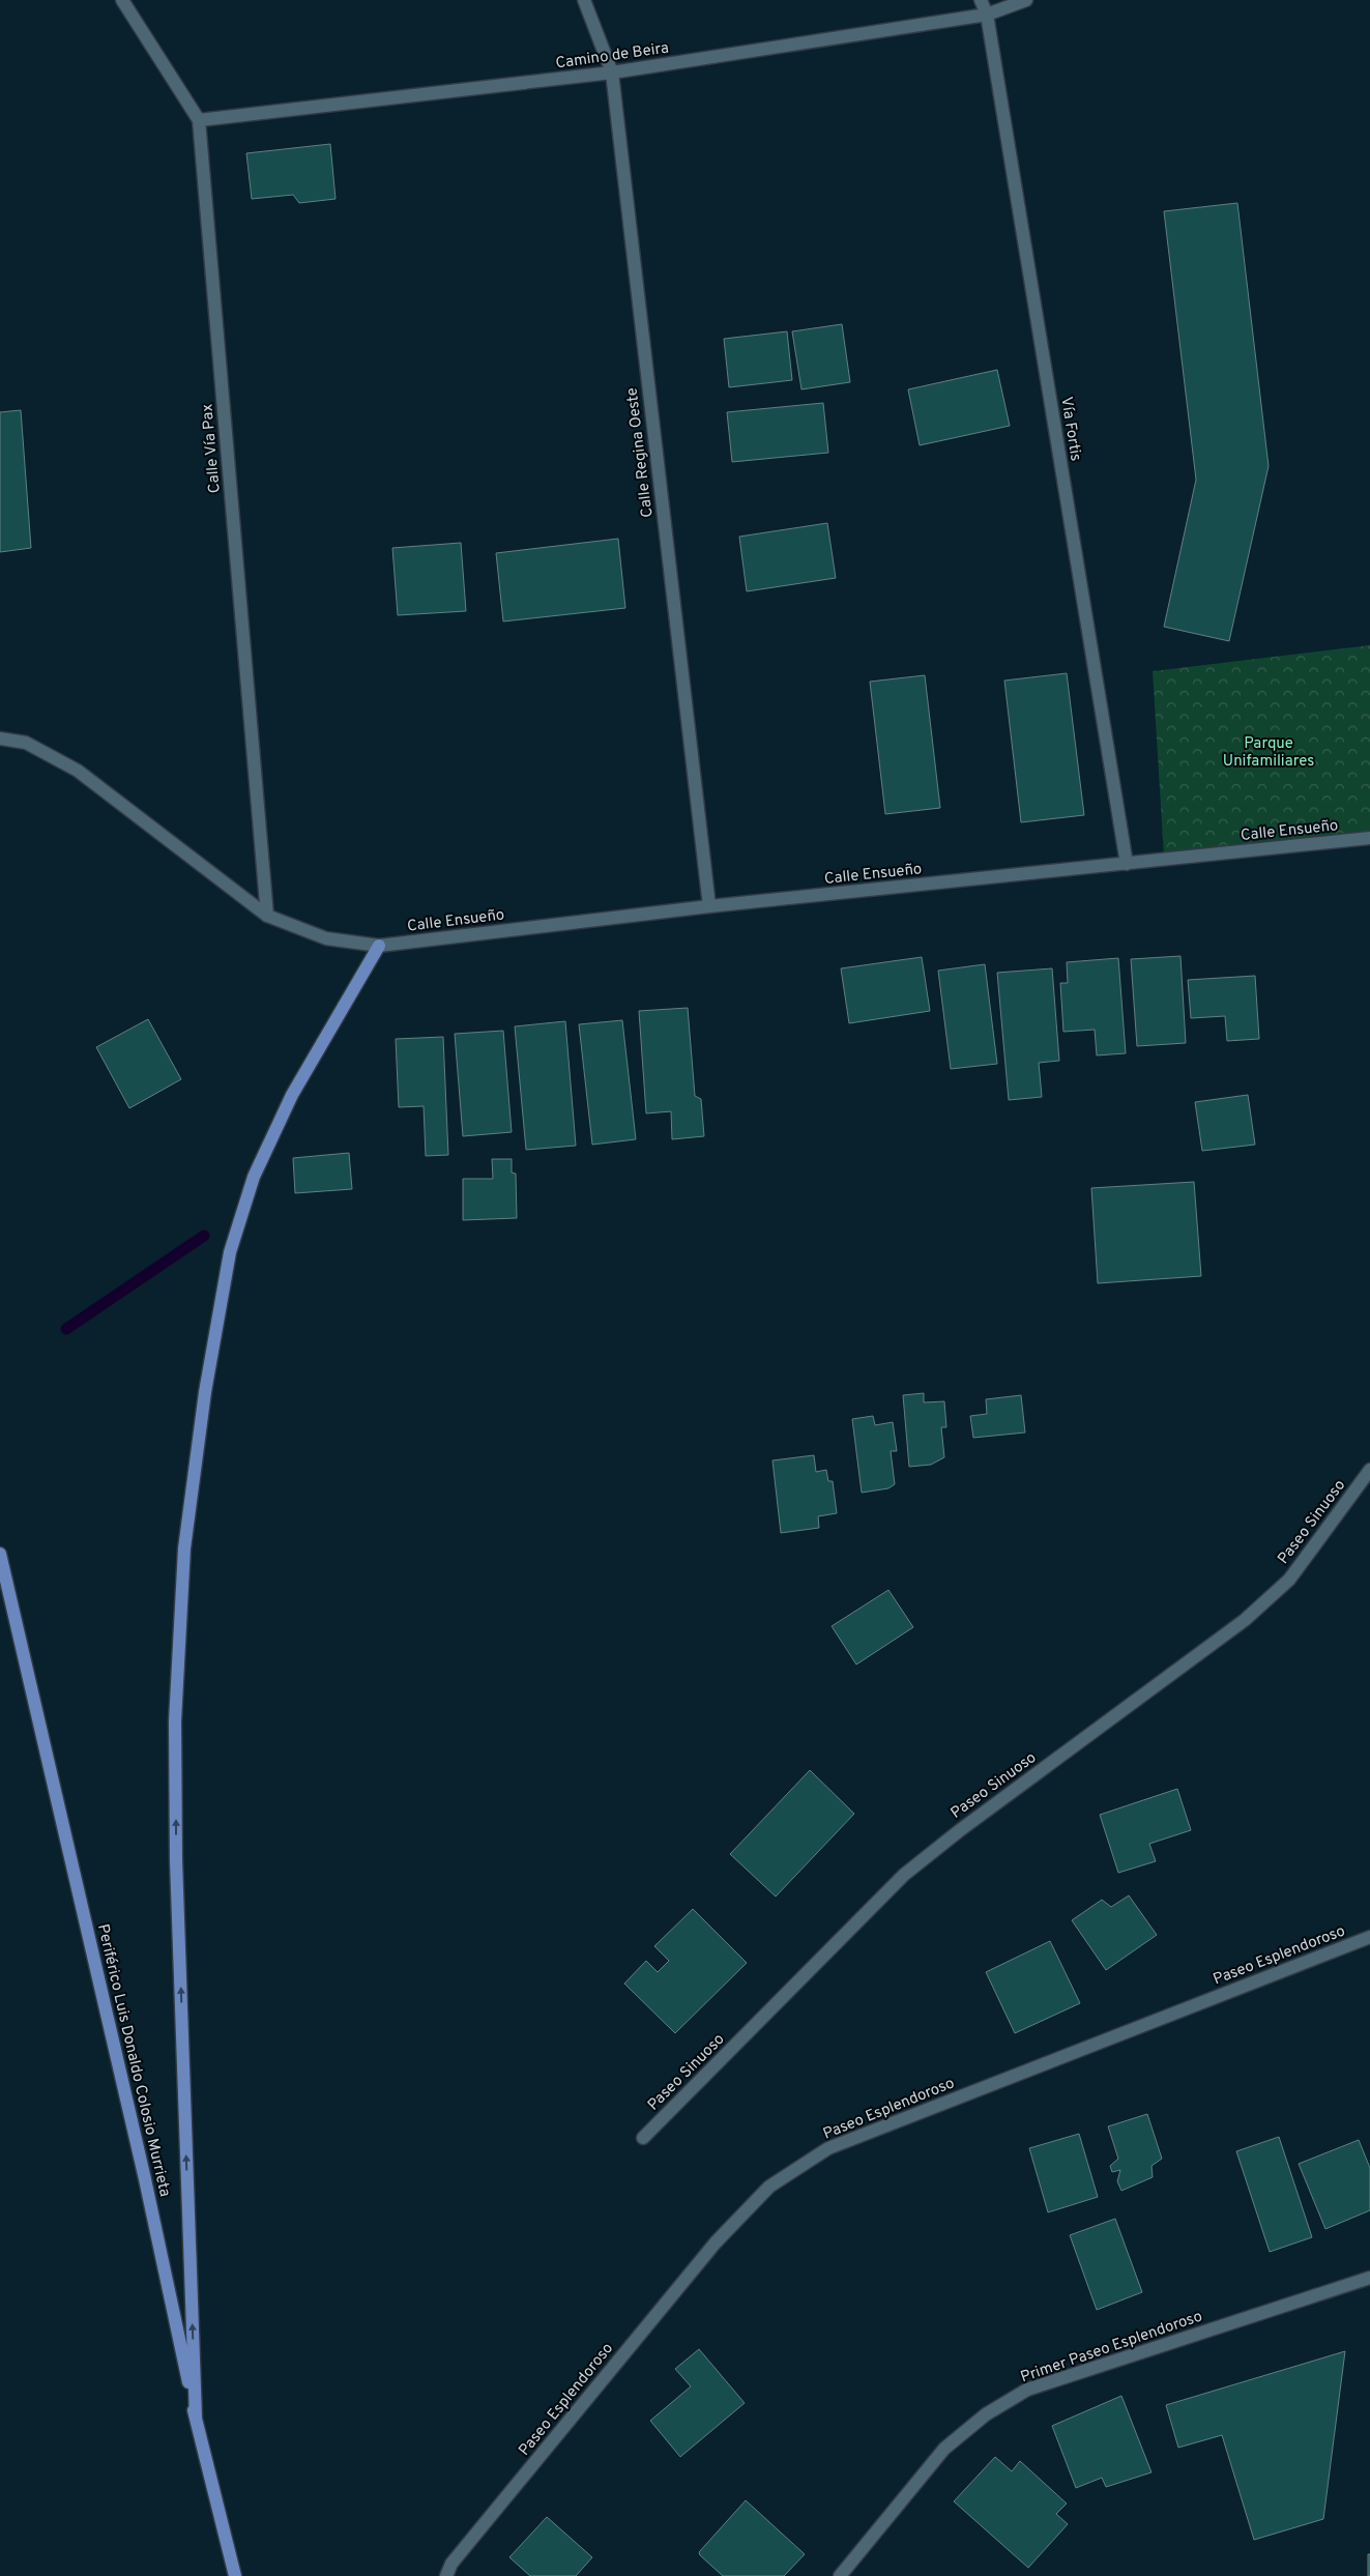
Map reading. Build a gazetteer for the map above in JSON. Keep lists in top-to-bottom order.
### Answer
{
  "streets": {
    "main road": ["Periférico Luis Donaldo Colosio Murrieta"],
    "street": [
      "Camino de Beira",
      "Vía Fortis",
      "Calle Vía Pax",
      "Calle Regina Oeste",
      "Calle Ensueño",
      "Paseo Sinuoso",
      "Paseo Esplendoroso",
      "Primer Paseo Esplendoroso"
    ]
  },
  "crossings": [
    ["Camino de Beira", "Vía Fortis"],
    ["Camino de Beira", "Calle Vía Pax"],
    ["Camino de Beira", "Calle Regina Oeste"],
    ["Vía Fortis", "Calle Ensueño"],
    ["Calle Vía Pax", "Calle Ensueño"],
    ["Calle Regina Oeste", "Calle Ensueño"]
  ],
  "parks": ["Parque Unifamiliares"]
}
